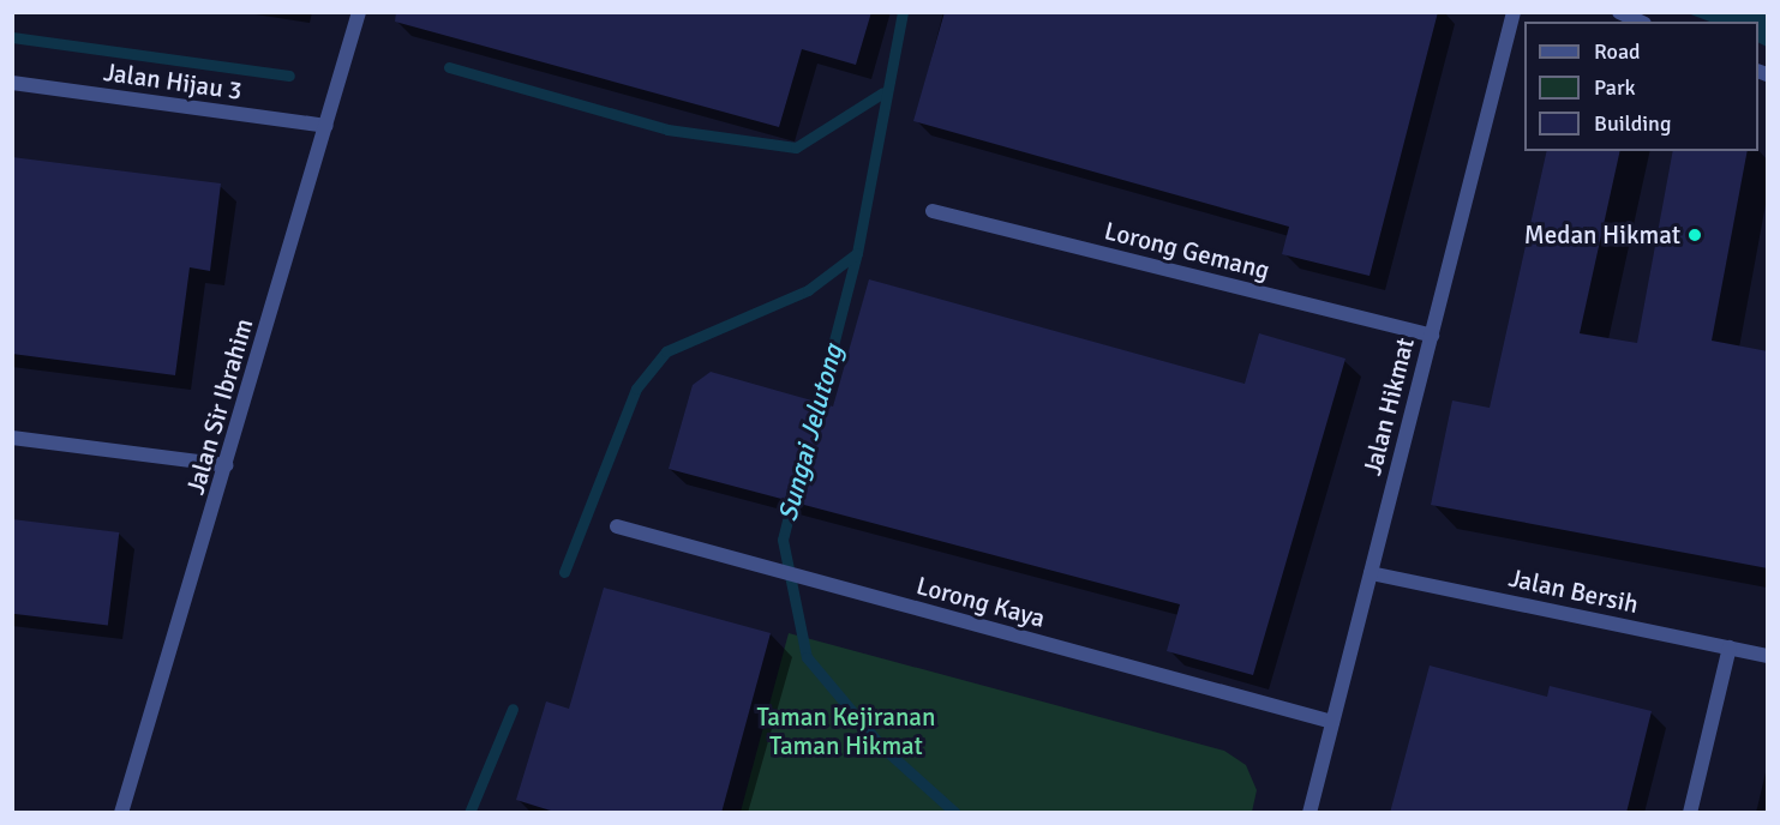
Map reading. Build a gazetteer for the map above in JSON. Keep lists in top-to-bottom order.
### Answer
{
  "streets": {
    "street": [
      "Jalan Hijau 3",
      "Lorong Gemang",
      "Jalan Sir Ibrahim",
      "Jalan Hikmat",
      "Jalan Bersih",
      "Lorong Kaya"
    ]
  },
  "crossings": [
    ["Jalan Hijau 3", "Jalan Sir Ibrahim"],
    ["Lorong Gemang", "Jalan Hikmat"],
    ["Jalan Hikmat", "Jalan Bersih"],
    ["Jalan Hikmat", "Lorong Kaya"]
  ],
  "water": ["Sungai Jelutong"],
  "parks": ["Taman Kejiranan Taman Hikmat"],
  "places": ["Medan Hikmat"],
  "legend": ["Road", "Park", "Building"]
}
